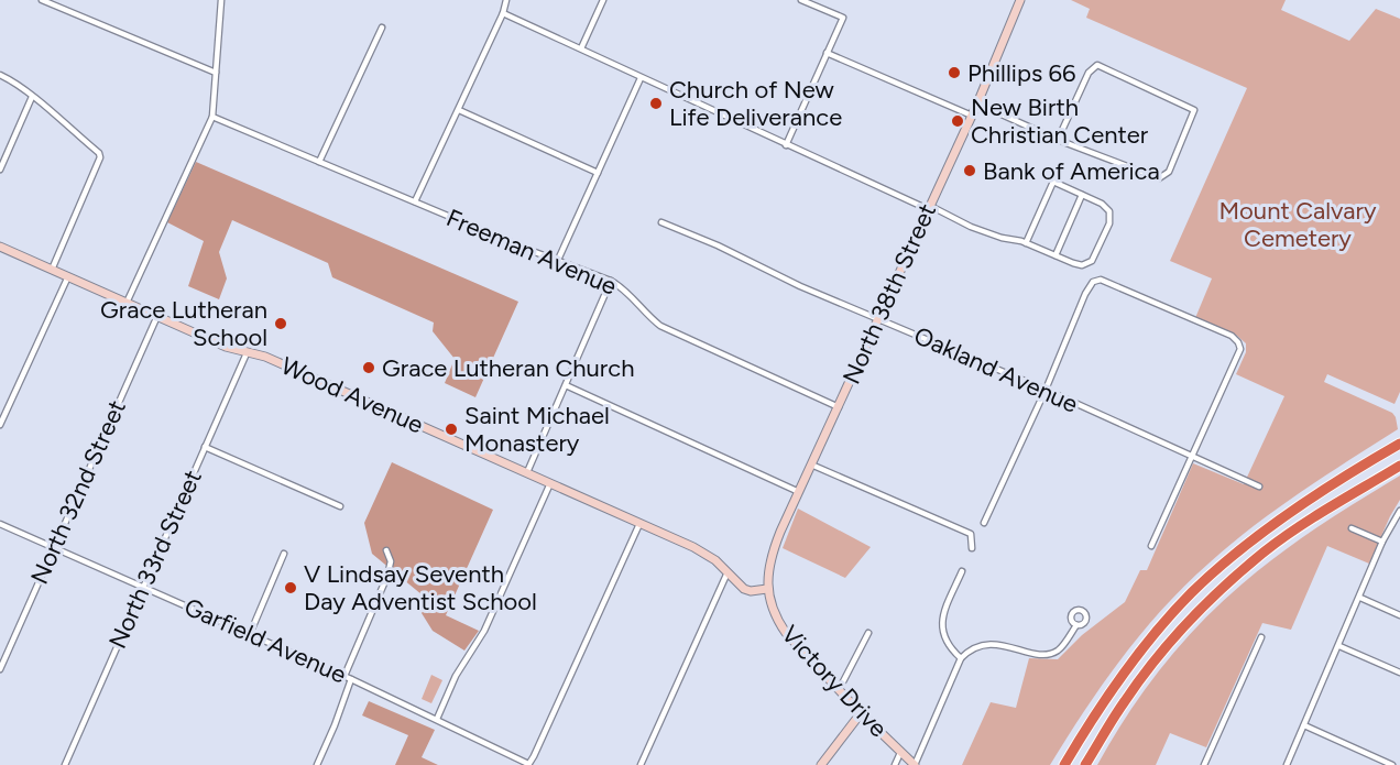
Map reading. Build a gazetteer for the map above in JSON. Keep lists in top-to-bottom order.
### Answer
{
  "streets": {
    "street": [
      "Freeman Avenue",
      "North 38th Street",
      "Oakland Avenue",
      "Wood Avenue",
      "North 32nd Street",
      "North 33rd Street",
      "Garfield Avenue",
      "Victory Drive"
    ]
  },
  "crossings": [
    ["Freeman Avenue", "North 38th Street"],
    ["North 38th Street", "Oakland Avenue"],
    ["North 38th Street", "Wood Avenue"],
    ["North 38th Street", "Victory Drive"],
    ["Wood Avenue", "North 32nd Street"],
    ["Wood Avenue", "North 33rd Street"],
    ["Wood Avenue", "Victory Drive"],
    ["North 32nd Street", "Garfield Avenue"],
    ["North 33rd Street", "Garfield Avenue"]
  ],
  "parks": ["Mount Calvary Cemetery"],
  "places": [
    "Phillips 66",
    "Church of New Life Deliverance",
    "New Birth Christian Center",
    "Bank of America",
    "Grace Lutheran School",
    "Grace Lutheran Church",
    "Saint Michael Monastery",
    "V Lindsay Seventh Day Adventist School"
  ]
}
